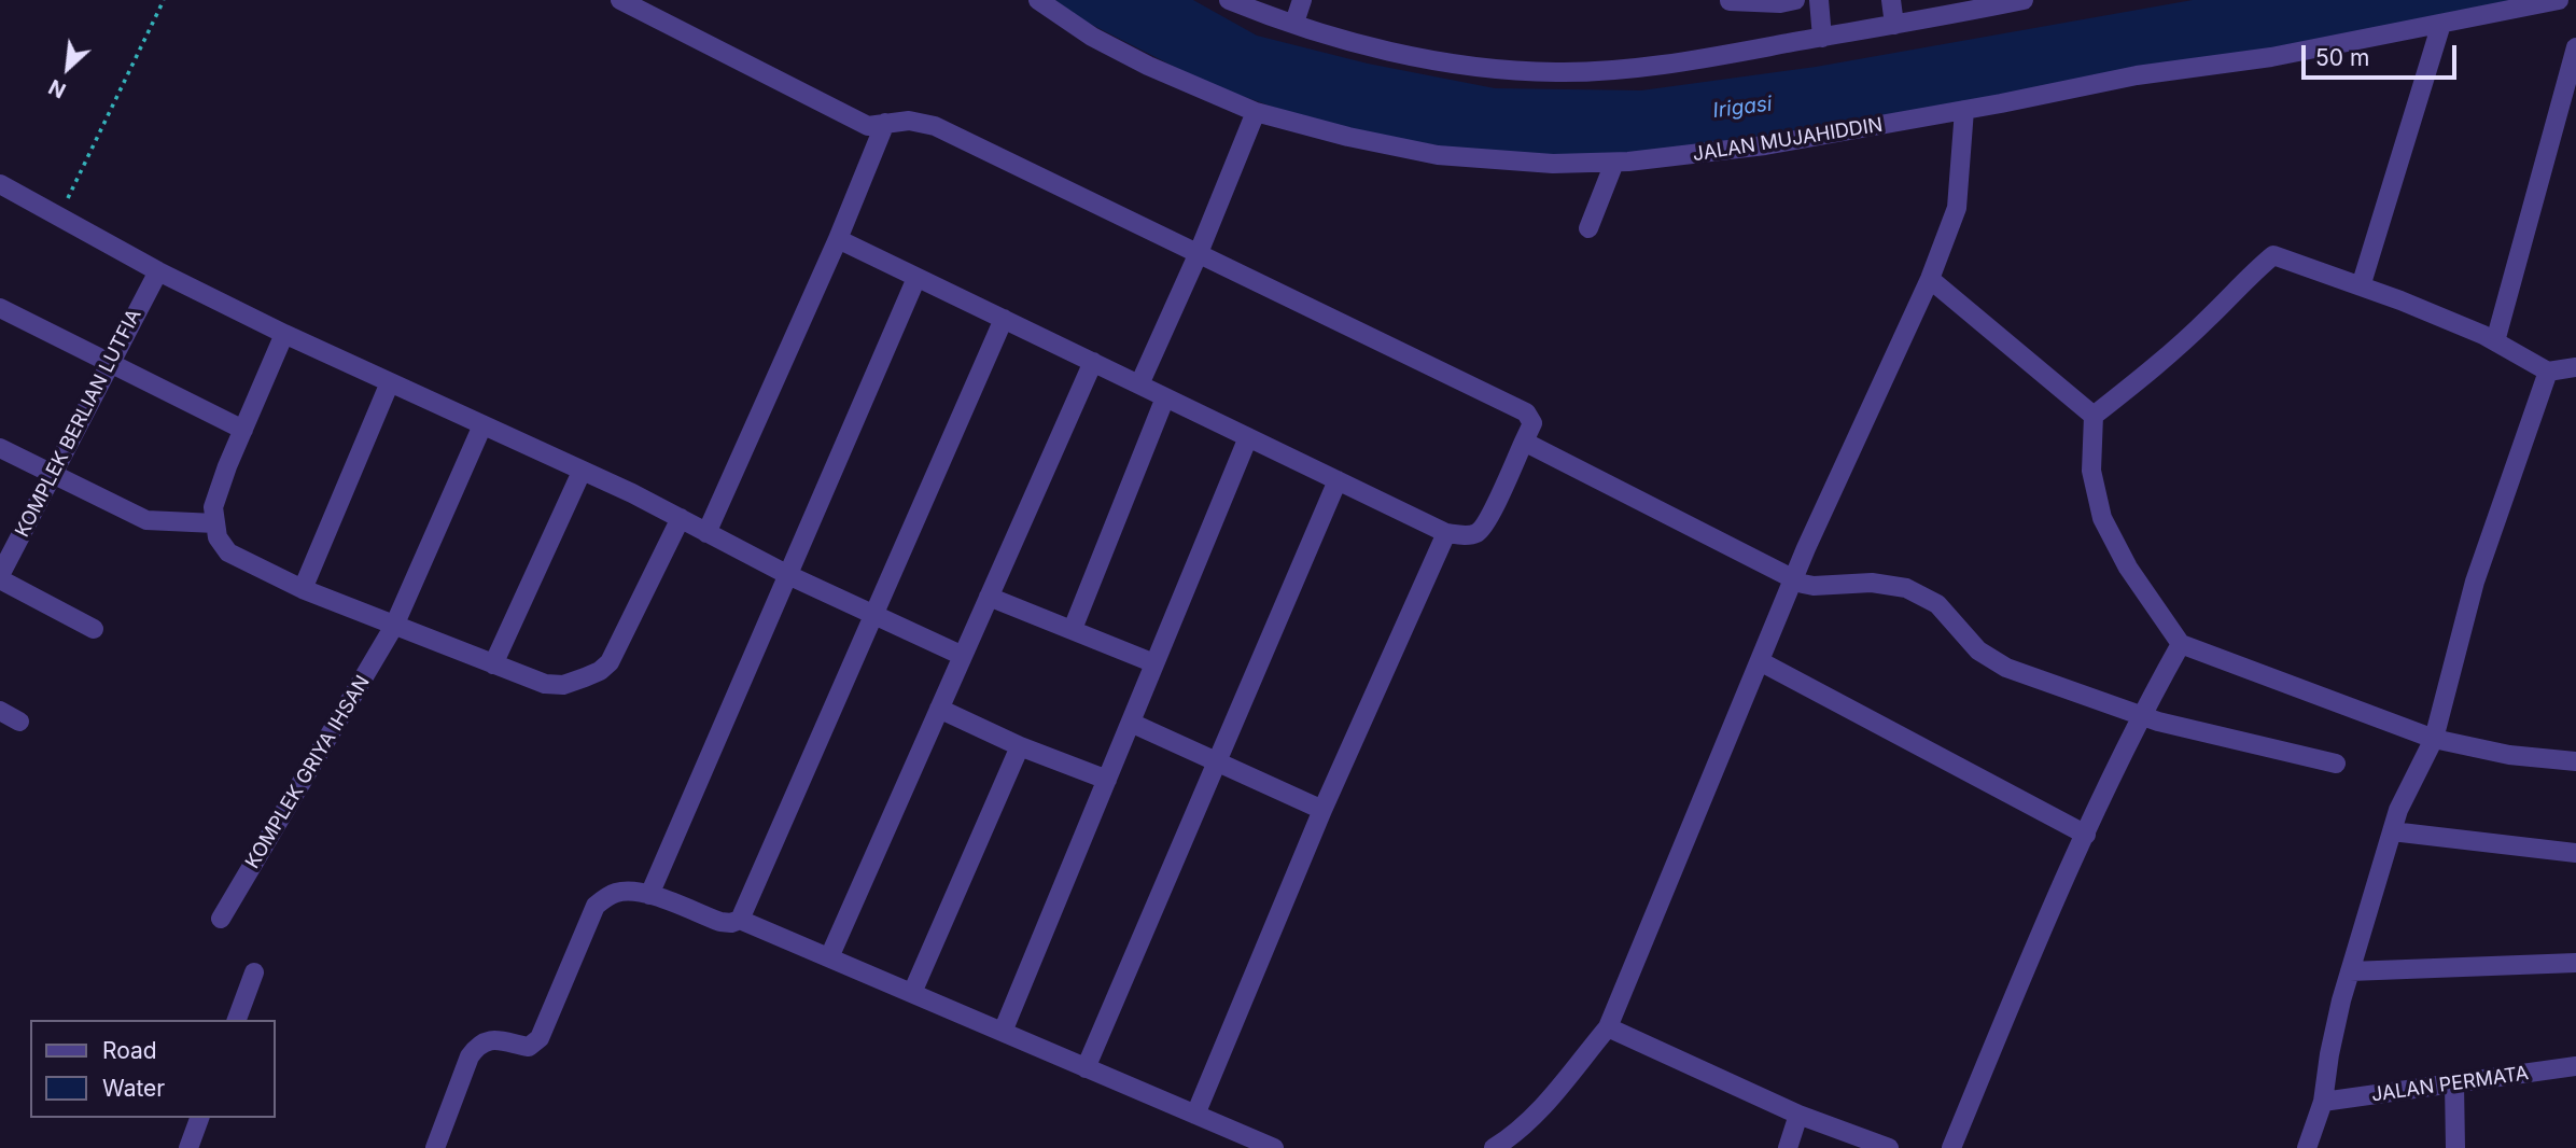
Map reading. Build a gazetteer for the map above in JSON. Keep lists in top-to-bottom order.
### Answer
{
  "streets": {
    "street": [
      "JALAN MUJAHIDDIN",
      "KOMPLEK BERLIAN LUTFIA",
      "KOMPLEK GRIYA IHSAN",
      "JALAN PERMATA"
    ]
  },
  "water": ["Irigasi"],
  "legend": ["Road", "Water"],
  "scale_bar": "50 m",
  "north": "bottom left"
}
